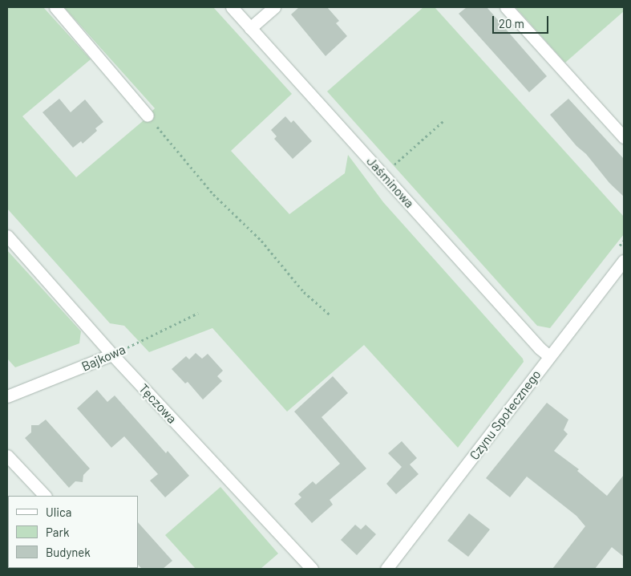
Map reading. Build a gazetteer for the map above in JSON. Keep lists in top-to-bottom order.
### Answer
{
  "streets": {
    "street": [
      "Jaśminowa",
      "Bajkowa",
      "Tęczowa",
      "Czynu Społecznego"
    ]
  },
  "crossings": [
    ["Jaśminowa", "Czynu Społecznego"],
    ["Bajkowa", "Tęczowa"]
  ],
  "legend": ["Ulica", "Park", "Budynek"],
  "scale_bar": "20 m"
}
